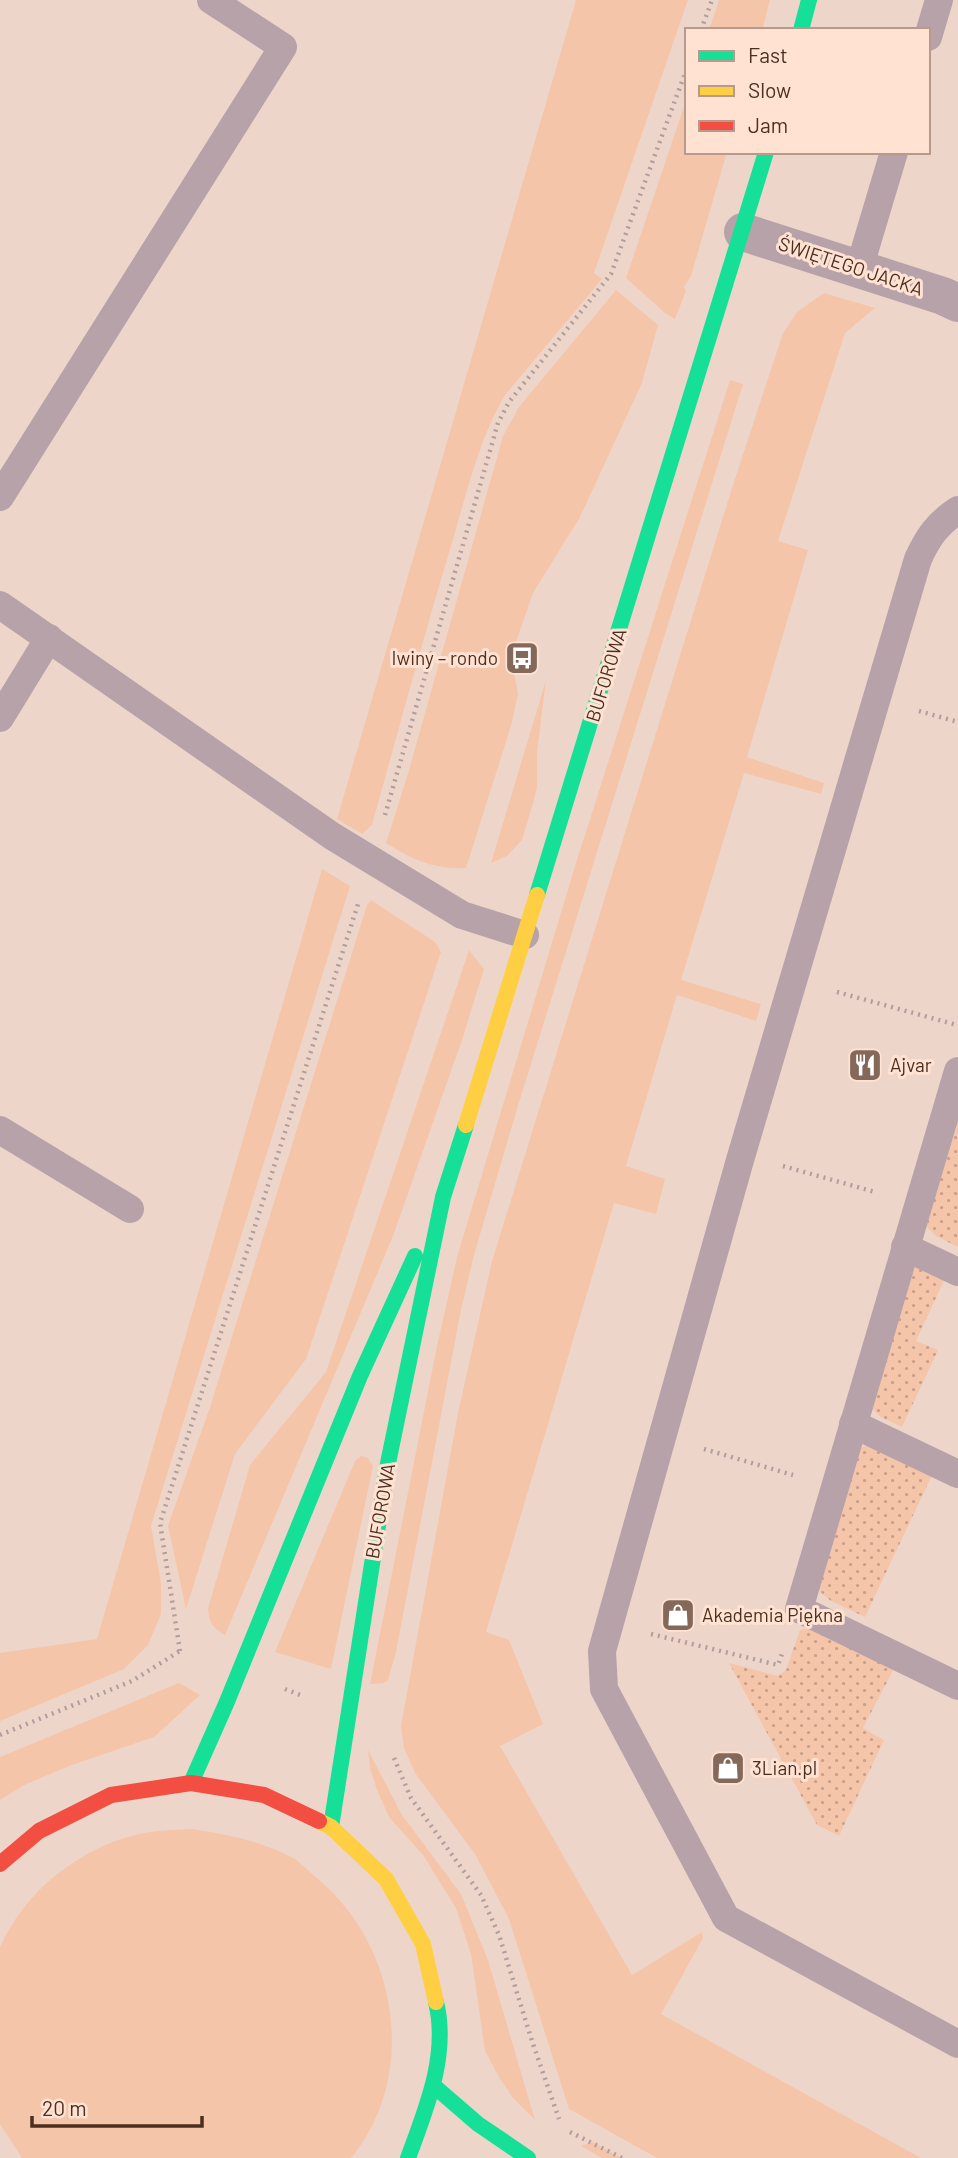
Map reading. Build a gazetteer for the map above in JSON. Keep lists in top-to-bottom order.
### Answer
{
  "streets": {
    "main road": ["BUFOROWA"],
    "street": ["ŚWIĘTEGO JACKA"]
  },
  "crossings": [
    ["ŚWIĘTEGO JACKA", "BUFOROWA"]
  ],
  "places": {
    "bus stop": ["Iwiny – rondo"],
    "restaurant": ["Ajvar"],
    "shop": ["Akademia Piękna", "3Lian.pl"]
  },
  "legend": ["Fast", "Slow", "Jam"],
  "scale_bar": "20 m"
}
